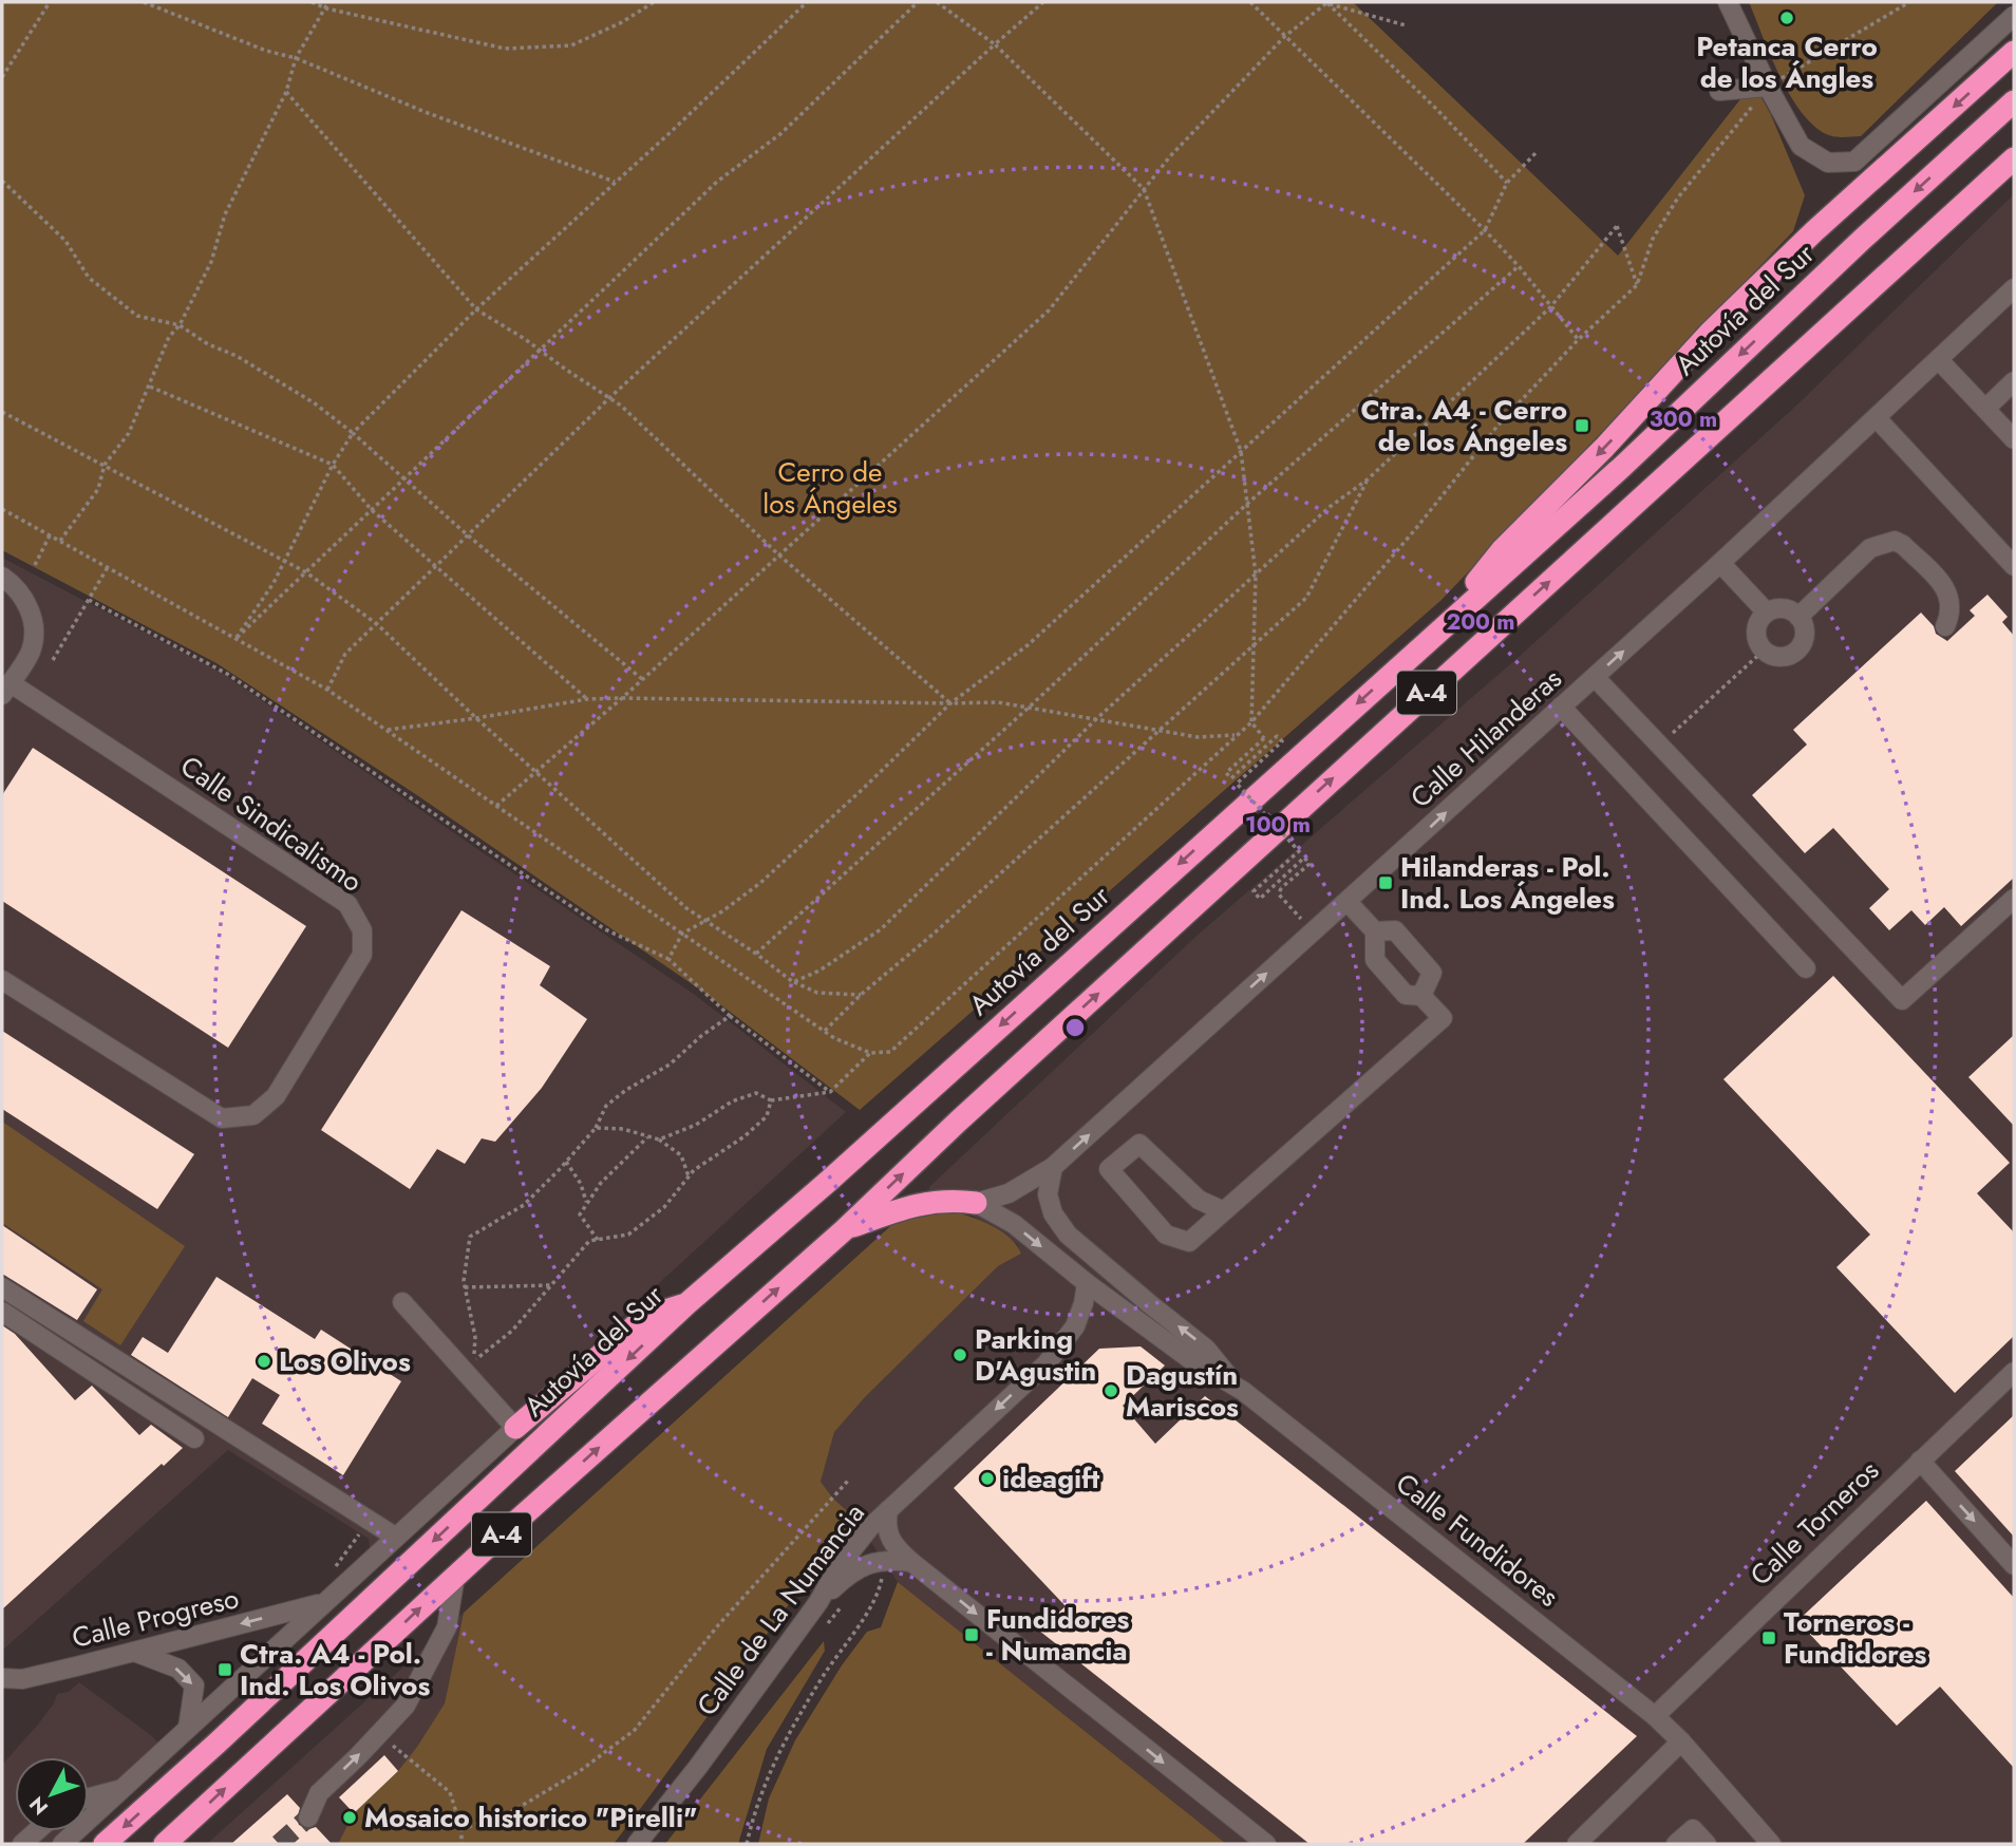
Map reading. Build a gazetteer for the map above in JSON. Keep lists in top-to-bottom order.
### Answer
{
  "streets": {
    "highway": ["Autovía del Sur", "A-4"],
    "street": [
      "Calle Hilanderas",
      "Calle Sindicalismo",
      "Calle Torneros",
      "Calle Fundidores",
      "Calle de La Numancia",
      "Calle Progreso"
    ]
  },
  "crossings": [
    ["Calle Hilanderas", "Calle Fundidores"],
    ["Calle Torneros", "Calle Fundidores"],
    ["Calle Fundidores", "Calle de La Numancia"]
  ],
  "one_way": ["Calle de La Numancia", "Calle Progreso"],
  "parks": ["Cerro de los Ángeles"],
  "places": {
    "other": [
      "Petanca Cerro de los Ángles",
      "Parking D'Agustin",
      "Los Olivos",
      "Dagustín Mariscos",
      "ideagift",
      "Mosaico historico \"Pirelli\""
    ],
    "transit": [
      "Ctra. A4 - Cerro de los Ángeles",
      "Hilanderas - Pol. Ind. Los Ángeles",
      "Fundidores - Numancia",
      "Torneros - Fundidores",
      "Ctra. A4 - Pol. Ind. Los Olivos"
    ]
  },
  "north": "bottom left",
  "rings": ["300 m", "200 m", "100 m"]
}
